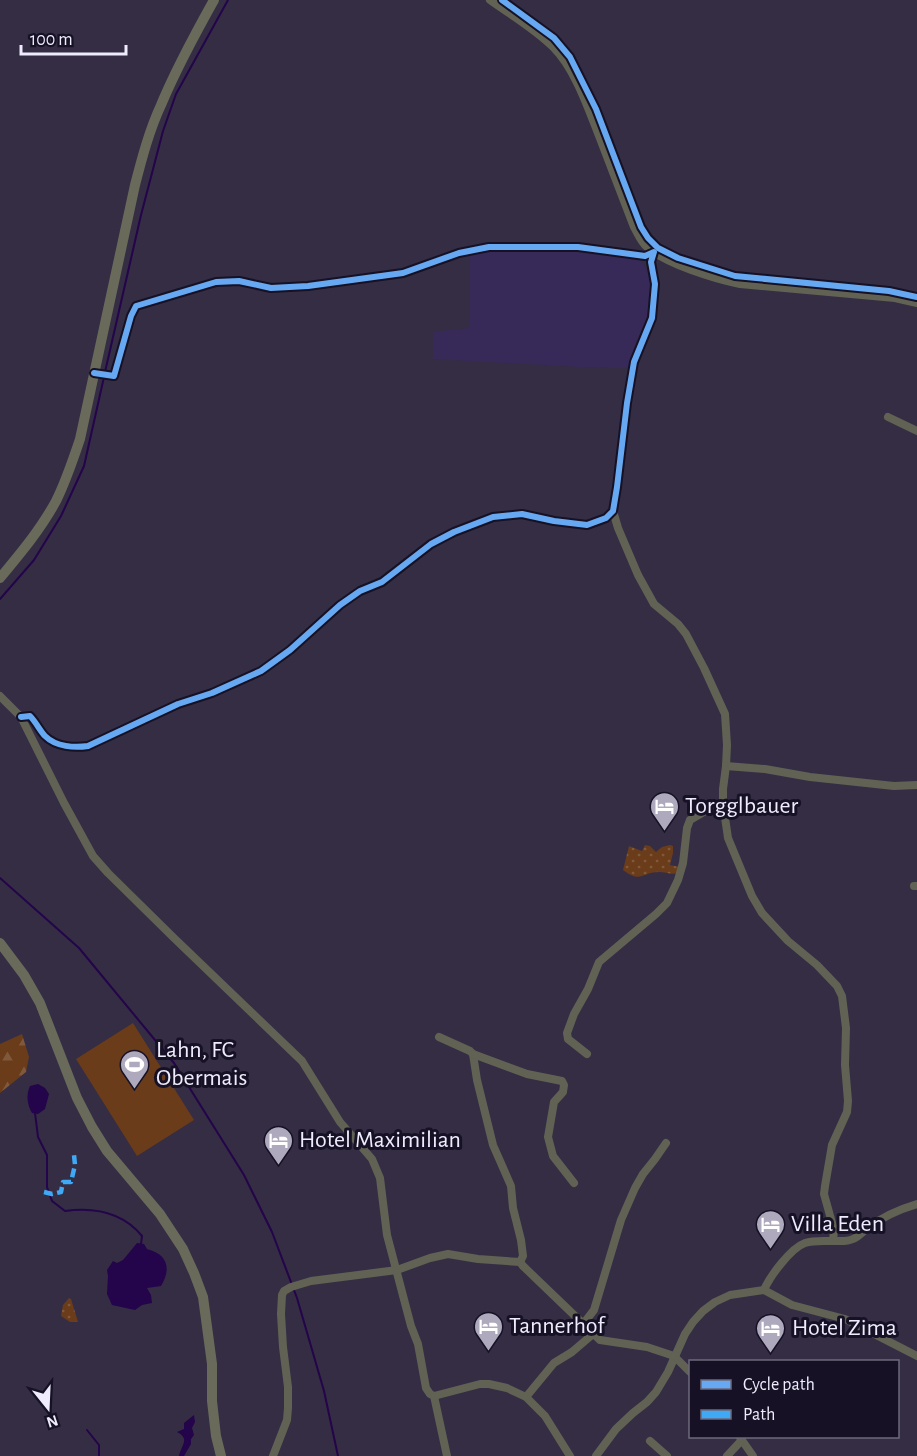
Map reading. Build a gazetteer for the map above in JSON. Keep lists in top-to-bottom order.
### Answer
{
  "places": {
    "hotel": [
      "Torgglbauer",
      "Hotel Maximilian",
      "Villa Eden",
      "Tannerhof",
      "Hotel Zima"
    ],
    "sports": ["Lahn, FC Obermais"]
  },
  "legend": ["Cycle path", "Path"],
  "scale_bar": "100 m",
  "north": "bottom"
}
